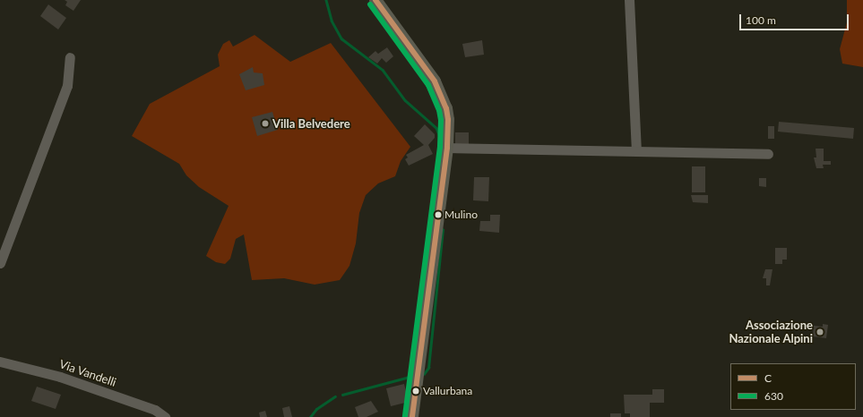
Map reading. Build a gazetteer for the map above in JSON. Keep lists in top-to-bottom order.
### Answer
{
  "streets": {
    "street": ["Via Vandelli"]
  },
  "places": [
    "Villa Belvedere",
    "Mulino",
    "Associazione Nazionale Alpini",
    "Vallurbana"
  ],
  "lines": ["transit line C", "transit line 630"],
  "legend": ["C", "630"],
  "scale_bar": "100 m"
}
